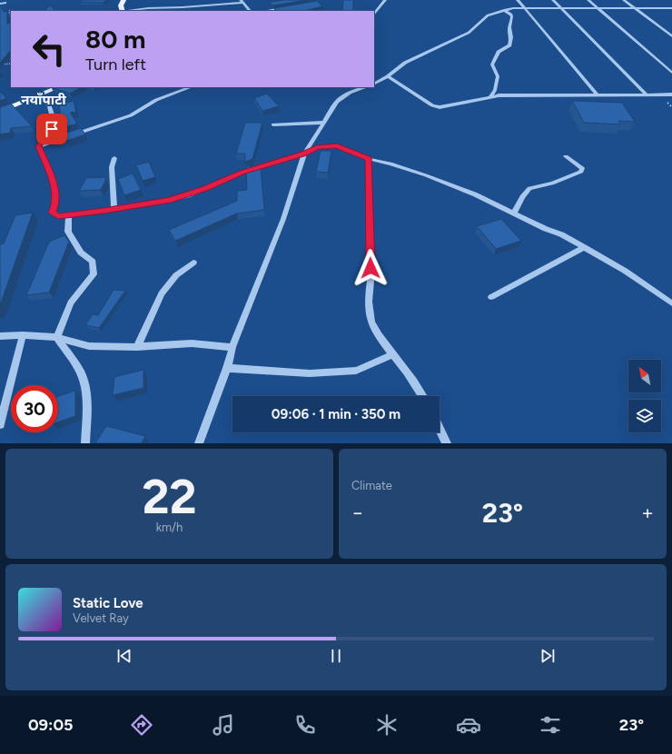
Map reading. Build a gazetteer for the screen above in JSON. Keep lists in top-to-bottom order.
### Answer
{
  "districts": ["नयाँपाटी"],
  "north": "top left",
  "page": {
    "turn": ["80 m", "Turn left"],
    "limit": "30",
    "trip": "09:06 · 1 min · 350 m",
    "tile": [
      ["22", "km/h"],
      "Climate"
    ],
    "heat": ["−", "23°", "+"],
    "song": ["Static Love", "Velvet Ray"],
    "tabs": ["09:05", "23°"]
  }
}
